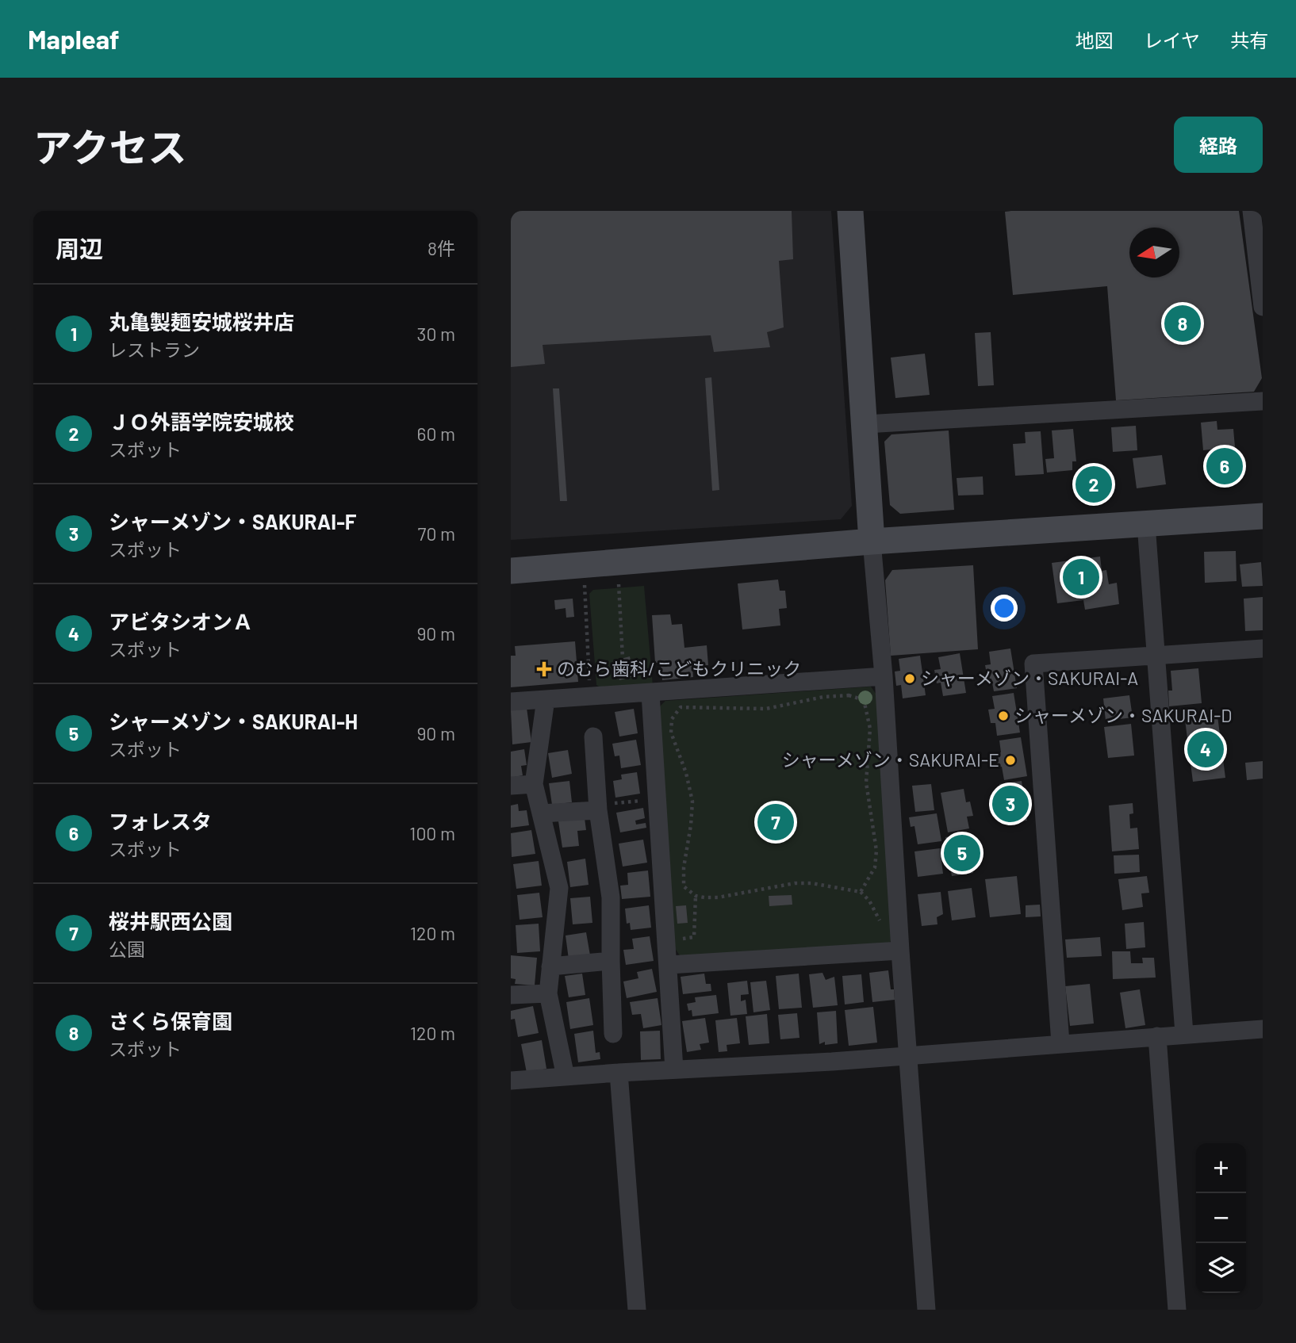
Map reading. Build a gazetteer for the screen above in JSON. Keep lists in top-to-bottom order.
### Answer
{
  "places": {
    "health": ["のむら歯科/こどもクリニック"],
    "other": ["シャーメゾン・SAKURAI-A", "シャーメゾン・SAKURAI-D", "シャーメゾン・SAKURAI-E"]
  },
  "north": "left",
  "page": {
    "header": "Mapleaf",
    "nav": ["地図", "レイヤ", "共有"],
    "title": "アクセス",
    "buttons": "経路",
    "heading": ["周辺", "8件"],
    "list": [
      {
        "mark": "1",
        "name": "丸亀製麺安城桜井店",
        "note": "レストラン",
        "value": "30 m"
      },
      {
        "mark": "2",
        "name": "ＪＯ外語学院安城校",
        "note": "スポット",
        "value": "60 m"
      },
      {
        "mark": "3",
        "name": "シャーメゾン・SAKURAI-F",
        "note": "スポット",
        "value": "70 m"
      },
      {
        "mark": "4",
        "name": "アビタシオンＡ",
        "note": "スポット",
        "value": "90 m"
      },
      {
        "mark": "5",
        "name": "シャーメゾン・SAKURAI-H",
        "note": "スポット",
        "value": "90 m"
      },
      {
        "mark": "6",
        "name": "フォレスタ",
        "note": "スポット",
        "value": "100 m"
      },
      {
        "mark": "7",
        "name": "桜井駅西公園",
        "note": "公園",
        "value": "120 m"
      },
      {
        "mark": "8",
        "name": "さくら保育園",
        "note": "スポット",
        "value": "120 m"
      }
    ],
    "pins": [
      "8",
      "6",
      "2",
      "1",
      "4",
      "3",
      "7",
      "5"
    ],
    "map_buttons": ["+", "−"]
  }
}
